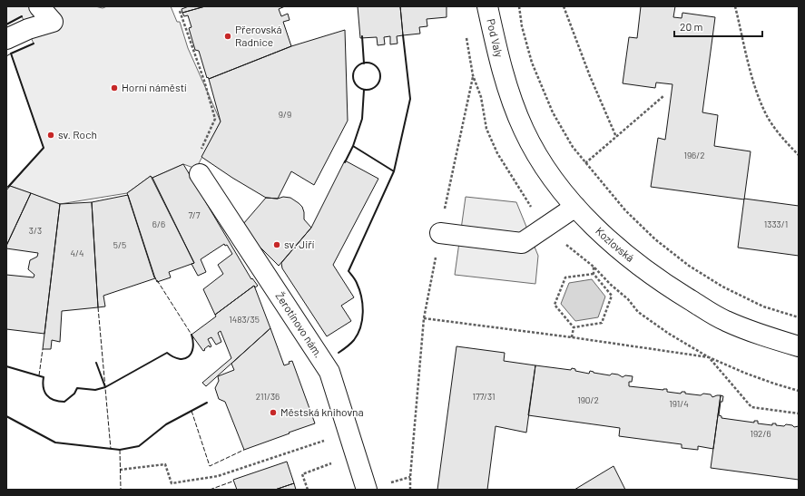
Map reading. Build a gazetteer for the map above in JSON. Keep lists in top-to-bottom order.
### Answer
{
  "streets": {
    "street": ["Pod Valy", "Kozlovská", "Žerotínovo nám."]
  },
  "crossings": [
    ["Pod Valy", "Kozlovská"]
  ],
  "places": [
    "Přerovská Radnice",
    "Horní náměstí",
    "sv. Roch",
    "sv. Jiří",
    "Městská knihovna"
  ],
  "house_numbers": [
    "9/9",
    "196/2",
    "7/7",
    "6/6",
    "1333/1",
    "3/3",
    "5/5",
    "4/4",
    "1483/35",
    "211/36",
    "177/31",
    "190/2",
    "191/4",
    "192/6"
  ],
  "scale_bar": "20 m"
}
